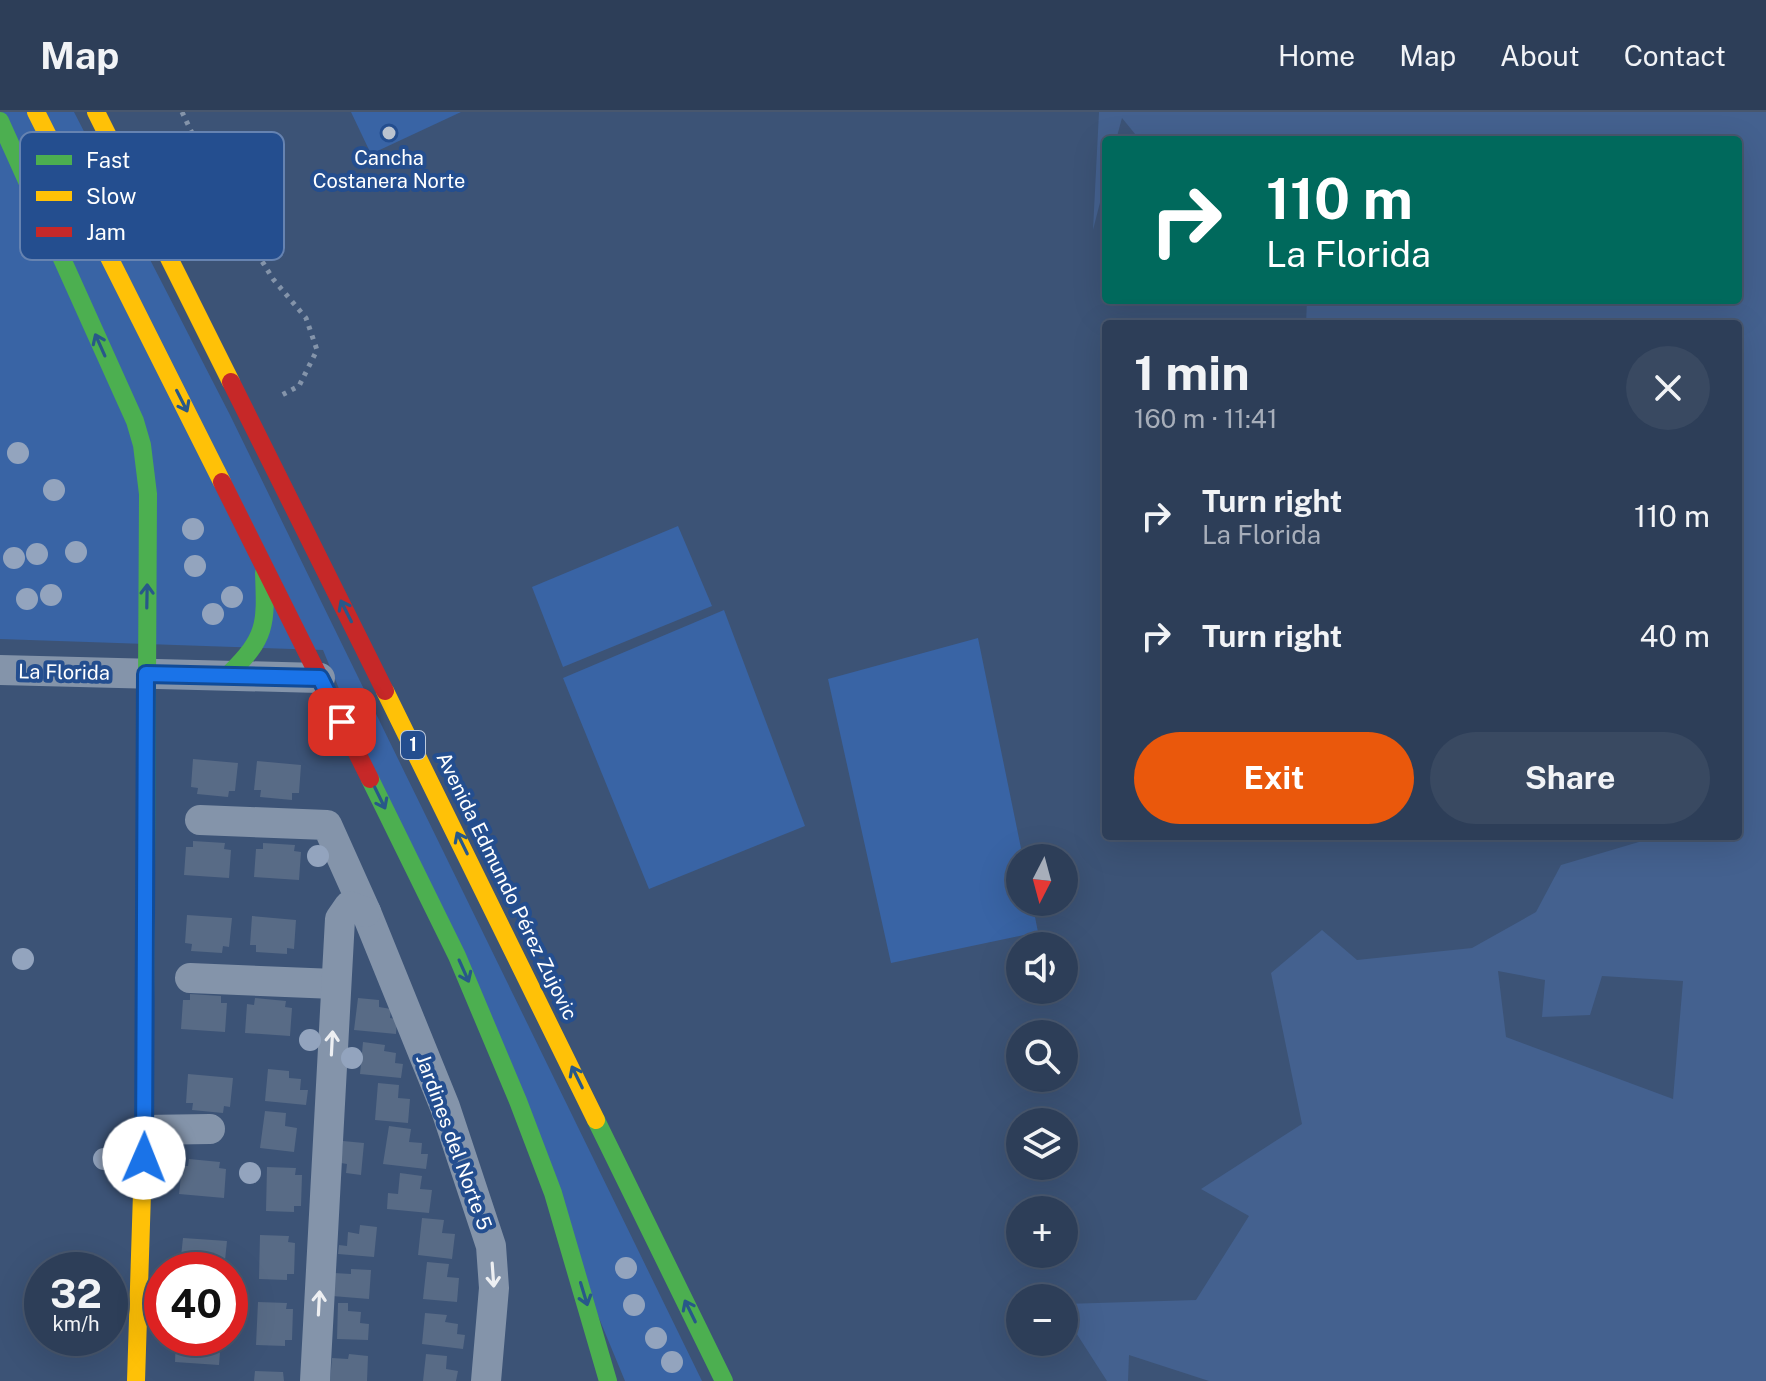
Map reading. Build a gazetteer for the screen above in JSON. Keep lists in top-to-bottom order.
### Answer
{
  "streets": {
    "main road": ["1", "Avenida Edmundo Pérez Zujovic"],
    "street": ["La Florida", "Jardines del Norte 5"]
  },
  "places": ["Cancha Costanera Norte"],
  "legend": ["Fast", "Slow", "Jam"],
  "north": "bottom",
  "page": {
    "header": "Map",
    "nav": [
      "Home",
      "Map",
      "About",
      "Contact"
    ],
    "turn": ["110 m", "La Florida"],
    "heading": ["1 min", "160 m · 11:41"],
    "list": [
      {
        "name": "Turn right",
        "note": "La Florida",
        "value": "110 m"
      },
      {
        "name": "Turn right",
        "value": "40 m"
      }
    ],
    "buttons": ["Exit", "Share"],
    "map_buttons": ["+", "−"],
    "speed": "32 km/h",
    "limit": "40"
  }
}
